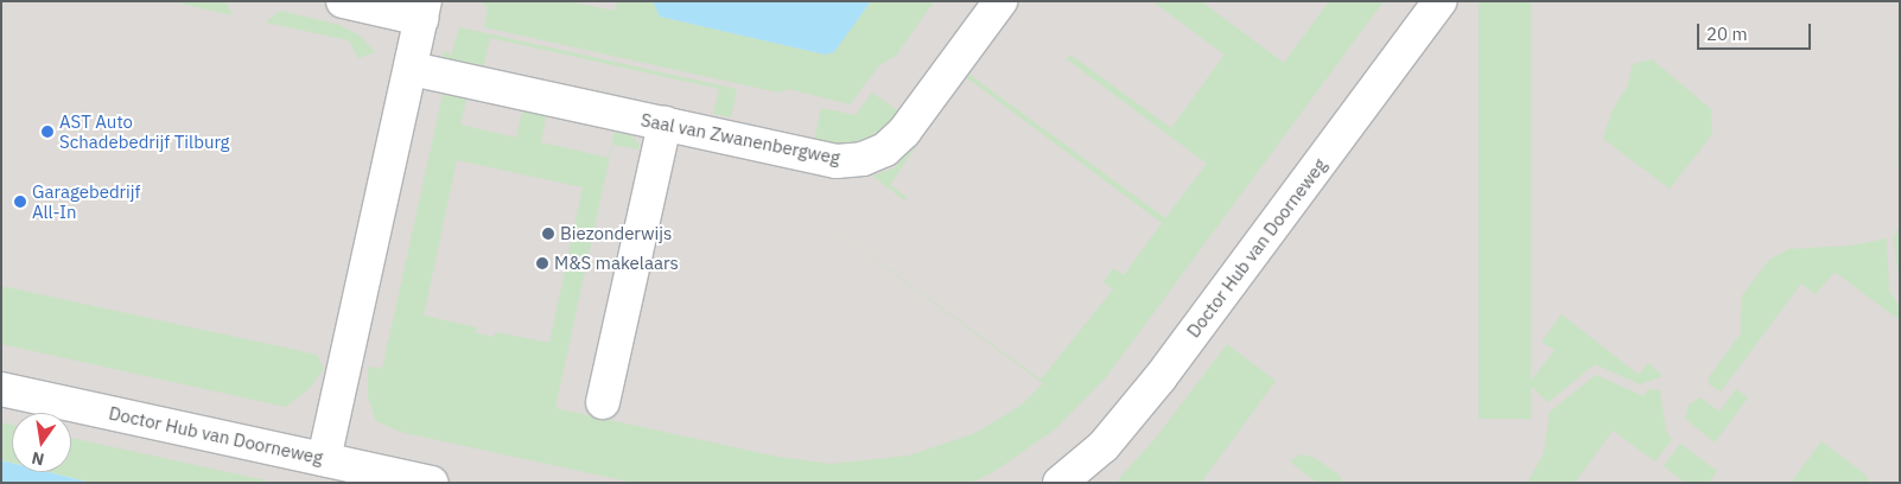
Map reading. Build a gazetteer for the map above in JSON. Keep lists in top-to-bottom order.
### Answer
{
  "streets": {
    "street": ["Saal van Zwanenbergweg", "Doctor Hub van Doorneweg"]
  },
  "places": [
    "AST Auto Schadebedrijf Tilburg",
    "Garagebedrijf All-In",
    "Biezonderwijs",
    "M&S makelaars"
  ],
  "scale_bar": "20 m",
  "north": "bottom"
}
